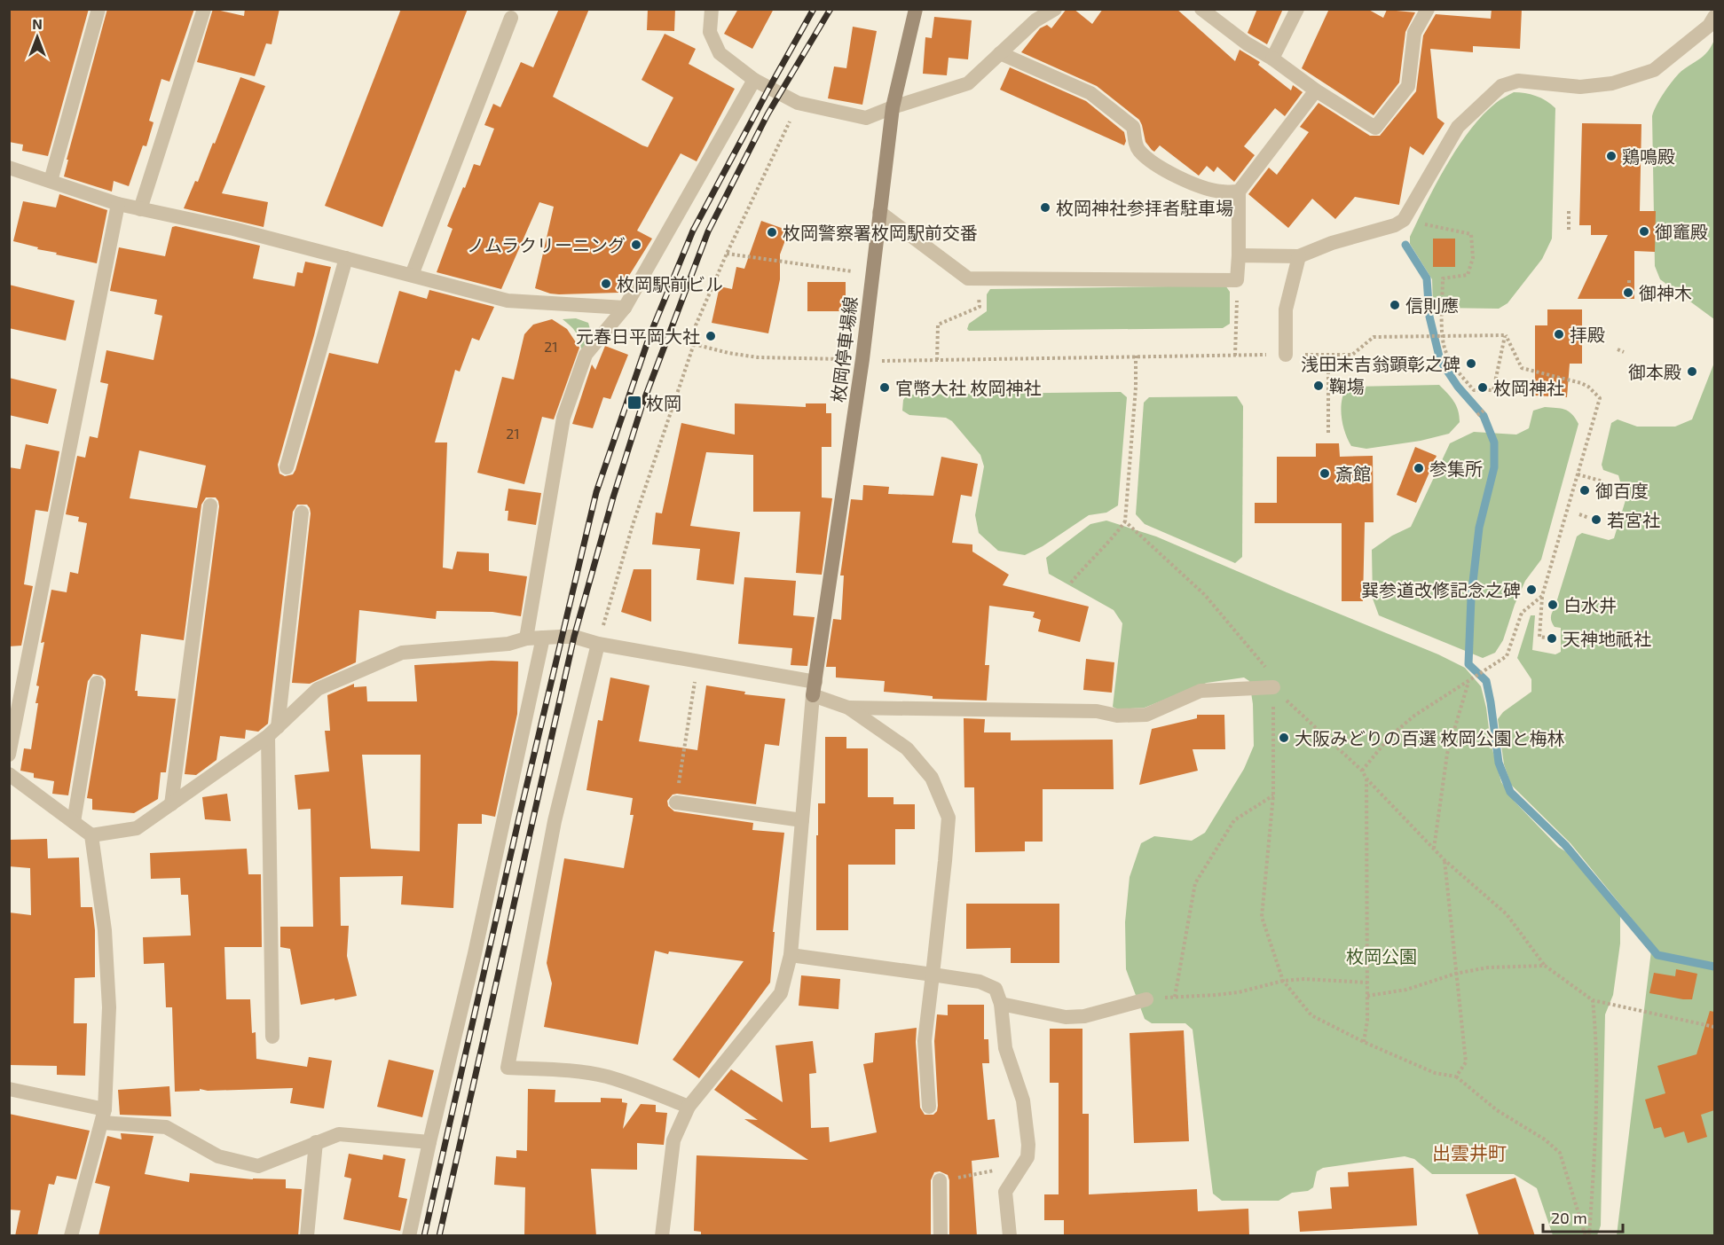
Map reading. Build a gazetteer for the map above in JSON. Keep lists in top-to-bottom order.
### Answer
{
  "streets": {
    "main road": ["枚岡停車場線"]
  },
  "districts": ["出雲井町"],
  "parks": ["枚岡公園"],
  "places": {
    "other": [
      "鶏鳴殿",
      "枚岡神社参拝者駐車場",
      "御竈殿",
      "枚岡警察署枚岡駅前交番",
      "ノムラクリーニング",
      "枚岡駅前ビル",
      "御神木",
      "信則應",
      "拝殿",
      "元春日平岡大社",
      "浅田末吉翁顕彰之碑",
      "御本殿",
      "鞠塲",
      "官幣大社 枚岡神社",
      "枚岡神社",
      "参集所",
      "斎館",
      "御百度",
      "若宮社",
      "巽参道改修記念之碑",
      "白水井",
      "天神地祇社",
      "大阪みどりの百選 枚岡公園と梅林"
    ],
    "transit": ["枚岡"]
  },
  "house_numbers": ["21", "21"],
  "scale_bar": "20 m",
  "north": "top"
}
